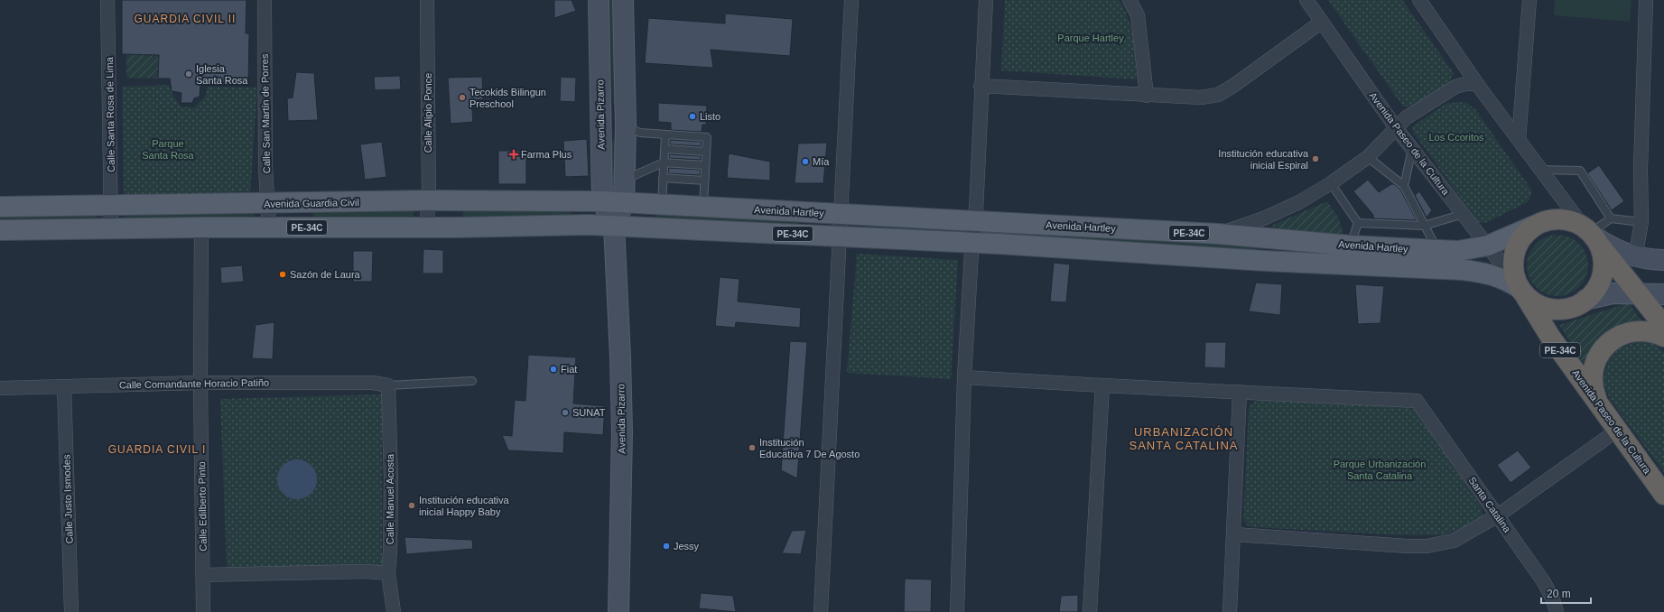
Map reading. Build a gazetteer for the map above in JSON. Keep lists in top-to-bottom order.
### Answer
{
  "streets": {
    "highway": ["Avenida Paseo de la Cultura", "PE-34C"],
    "main road": ["Avenida Pizarro", "Avenida Guardia Civil", "Avenida Hartley"],
    "street": [
      "Calle Alipio Ponce",
      "Calle San Martín de Porres",
      "Calle Santa Rosa de Lima",
      "Calle Comandante Horacio Patiño",
      "Calle Justo Ismodes",
      "Calle Manuel Acosta",
      "Santa Catalina",
      "Calle Edilberto Pinto"
    ]
  },
  "crossings": [
    ["Calle Alipio Ponce", "Avenida Guardia Civil"],
    ["Calle Alipio Ponce", "PE-34C"],
    ["Calle San Martín de Porres", "Avenida Guardia Civil"],
    ["Calle San Martín de Porres", "PE-34C"],
    ["Calle Santa Rosa de Lima", "Avenida Guardia Civil"],
    ["Calle Santa Rosa de Lima", "PE-34C"],
    ["Avenida Pizarro", "Avenida Guardia Civil"],
    ["Avenida Pizarro", "Avenida Hartley"],
    ["Avenida Pizarro", "PE-34C"],
    ["Avenida Paseo de la Cultura", "Avenida Hartley"],
    ["Avenida Paseo de la Cultura", "PE-34C"],
    ["Avenida Guardia Civil", "Avenida Hartley"],
    ["Avenida Hartley", "PE-34C"],
    ["PE-34C", "Calle Edilberto Pinto"],
    ["Calle Comandante Horacio Patiño", "Calle Justo Ismodes"],
    ["Calle Comandante Horacio Patiño", "Calle Manuel Acosta"],
    ["Calle Comandante Horacio Patiño", "Calle Edilberto Pinto"]
  ],
  "districts": ["GUARDIA CIVIL II", "URBANIZACIÓN SANTA CATALINA", "GUARDIA CIVIL I"],
  "parks": [
    "Parque Hartley",
    "Los Ccoritos",
    "Parque Santa Rosa",
    "Parque Urbanización Santa Catalina"
  ],
  "places": {
    "other": [
      "Iglesia Santa Rosa",
      "Tecokids Bilingun Preschool",
      "Listo",
      "Institución educativa inicial Espiral",
      "Mía",
      "Sazón de Laura",
      "Fiat",
      "SUNAT",
      "Institución Educativa 7 De Agosto",
      "Institución educativa inicial Happy Baby",
      "Jessy"
    ],
    "health": ["Farma Plus"]
  },
  "scale_bar": "20 m"
}
